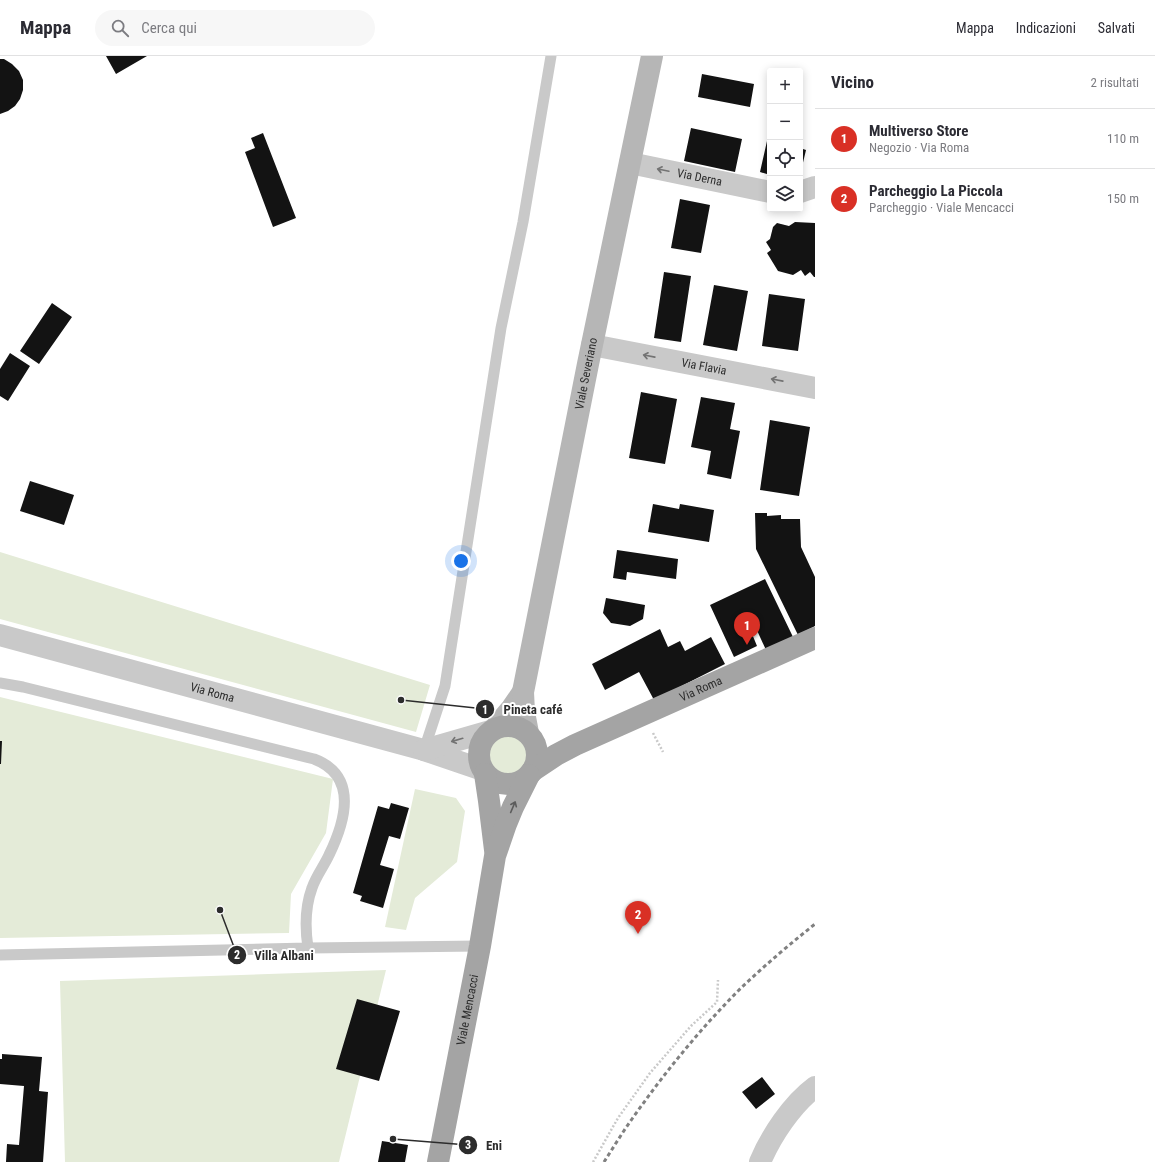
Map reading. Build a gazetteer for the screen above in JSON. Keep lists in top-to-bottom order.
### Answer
{
  "streets": {
    "main road": ["Viale Severiano", "Via Roma", "Viale Mencacci"],
    "street": ["Via Derna", "Via Flavia"]
  },
  "crossings": [
    ["Via Derna", "Viale Severiano"],
    ["Via Flavia", "Viale Severiano"],
    ["Viale Severiano", "Via Roma"],
    ["Viale Severiano", "Viale Mencacci"],
    ["Via Roma", "Viale Mencacci"]
  ],
  "one_way": ["Via Derna", "Via Flavia"],
  "places": ["Pineta café", "Villa Albani", "Eni"],
  "page": {
    "header": "Mappa",
    "search": "Cerca qui",
    "nav": ["Mappa", "Indicazioni", "Salvati"],
    "heading": ["Vicino", "2 risultati"],
    "map_buttons": ["+", "−"],
    "list": [
      {
        "mark": "1",
        "name": "Multiverso Store",
        "note": "Negozio · Via Roma",
        "value": "110 m"
      },
      {
        "mark": "2",
        "name": "Parcheggio La Piccola",
        "note": "Parcheggio · Viale Mencacci",
        "value": "150 m"
      }
    ],
    "pins": ["1", "2"]
  }
}
